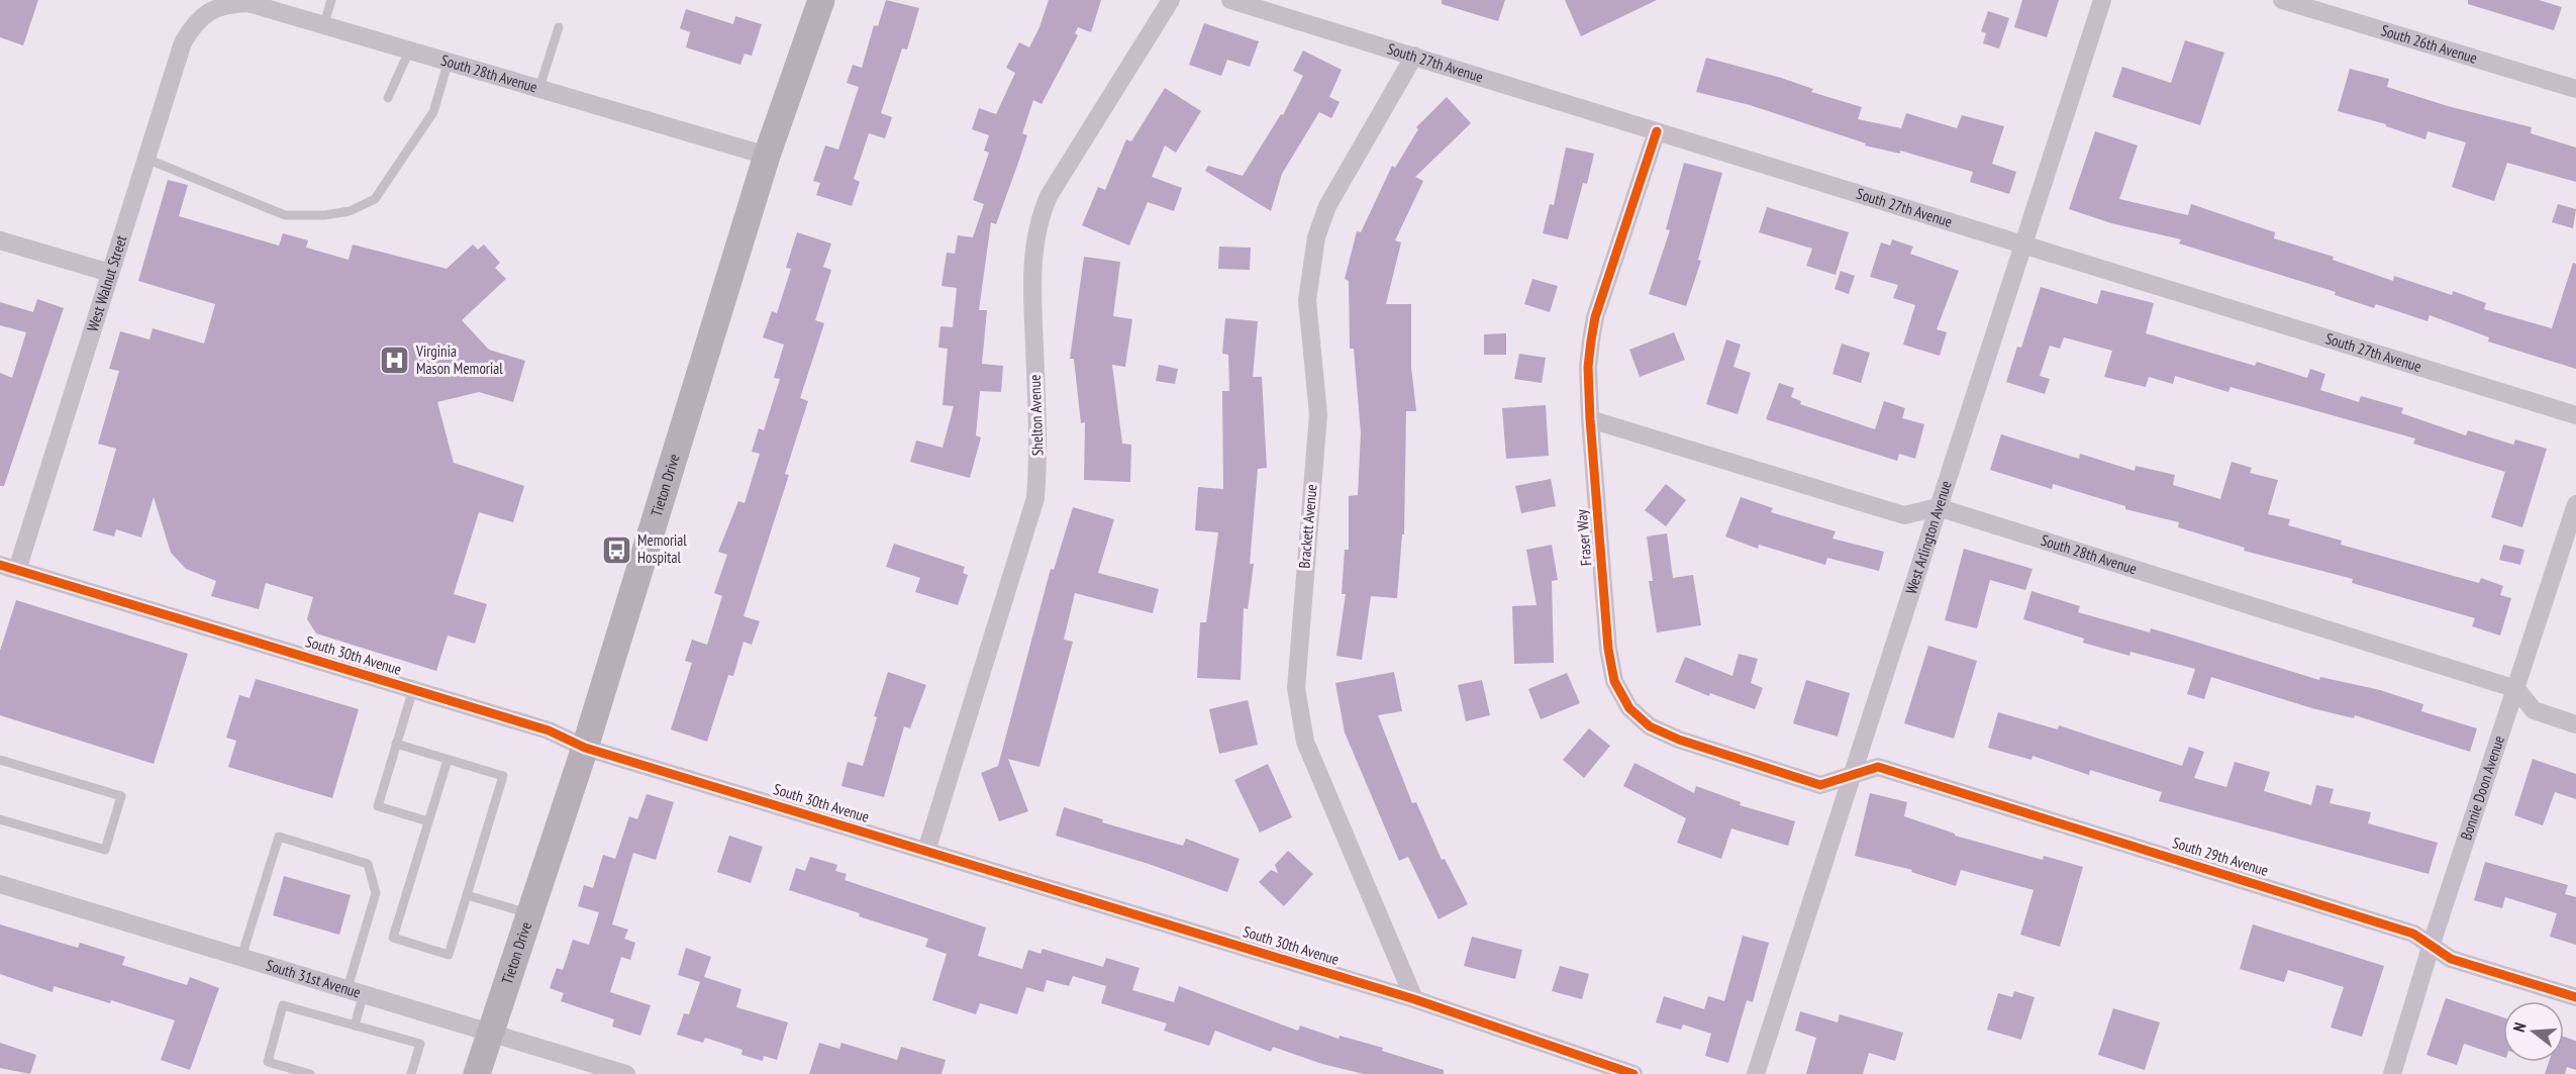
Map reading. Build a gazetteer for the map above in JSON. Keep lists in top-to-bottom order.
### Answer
{
  "streets": {
    "main road": ["Tieton Drive"],
    "street": [
      "South 26th Avenue",
      "South 27th Avenue",
      "South 28th Avenue",
      "West Walnut Street",
      "Shelton Avenue",
      "Brackett Avenue",
      "West Arlington Avenue",
      "Fraser Way",
      "South 30th Avenue",
      "Bonnie Doon Avenue",
      "South 29th Avenue",
      "South 31st Avenue"
    ]
  },
  "crossings": [
    ["South 27th Avenue", "Brackett Avenue"],
    ["South 27th Avenue", "West Arlington Avenue"],
    ["South 27th Avenue", "Fraser Way"],
    ["South 28th Avenue", "West Walnut Street"],
    ["South 28th Avenue", "Tieton Drive"],
    ["South 28th Avenue", "West Arlington Avenue"],
    ["South 28th Avenue", "Bonnie Doon Avenue"],
    ["West Walnut Street", "South 30th Avenue"],
    ["Shelton Avenue", "South 30th Avenue"],
    ["Tieton Drive", "South 30th Avenue"],
    ["Tieton Drive", "South 31st Avenue"],
    ["Brackett Avenue", "South 30th Avenue"],
    ["West Arlington Avenue", "Fraser Way"],
    ["West Arlington Avenue", "South 29th Avenue"],
    ["Fraser Way", "South 29th Avenue"],
    ["Bonnie Doon Avenue", "South 29th Avenue"]
  ],
  "places": {
    "hospital": ["Virginia Mason Memorial"],
    "bus stop": ["Memorial Hospital"]
  },
  "north": "left"
}
